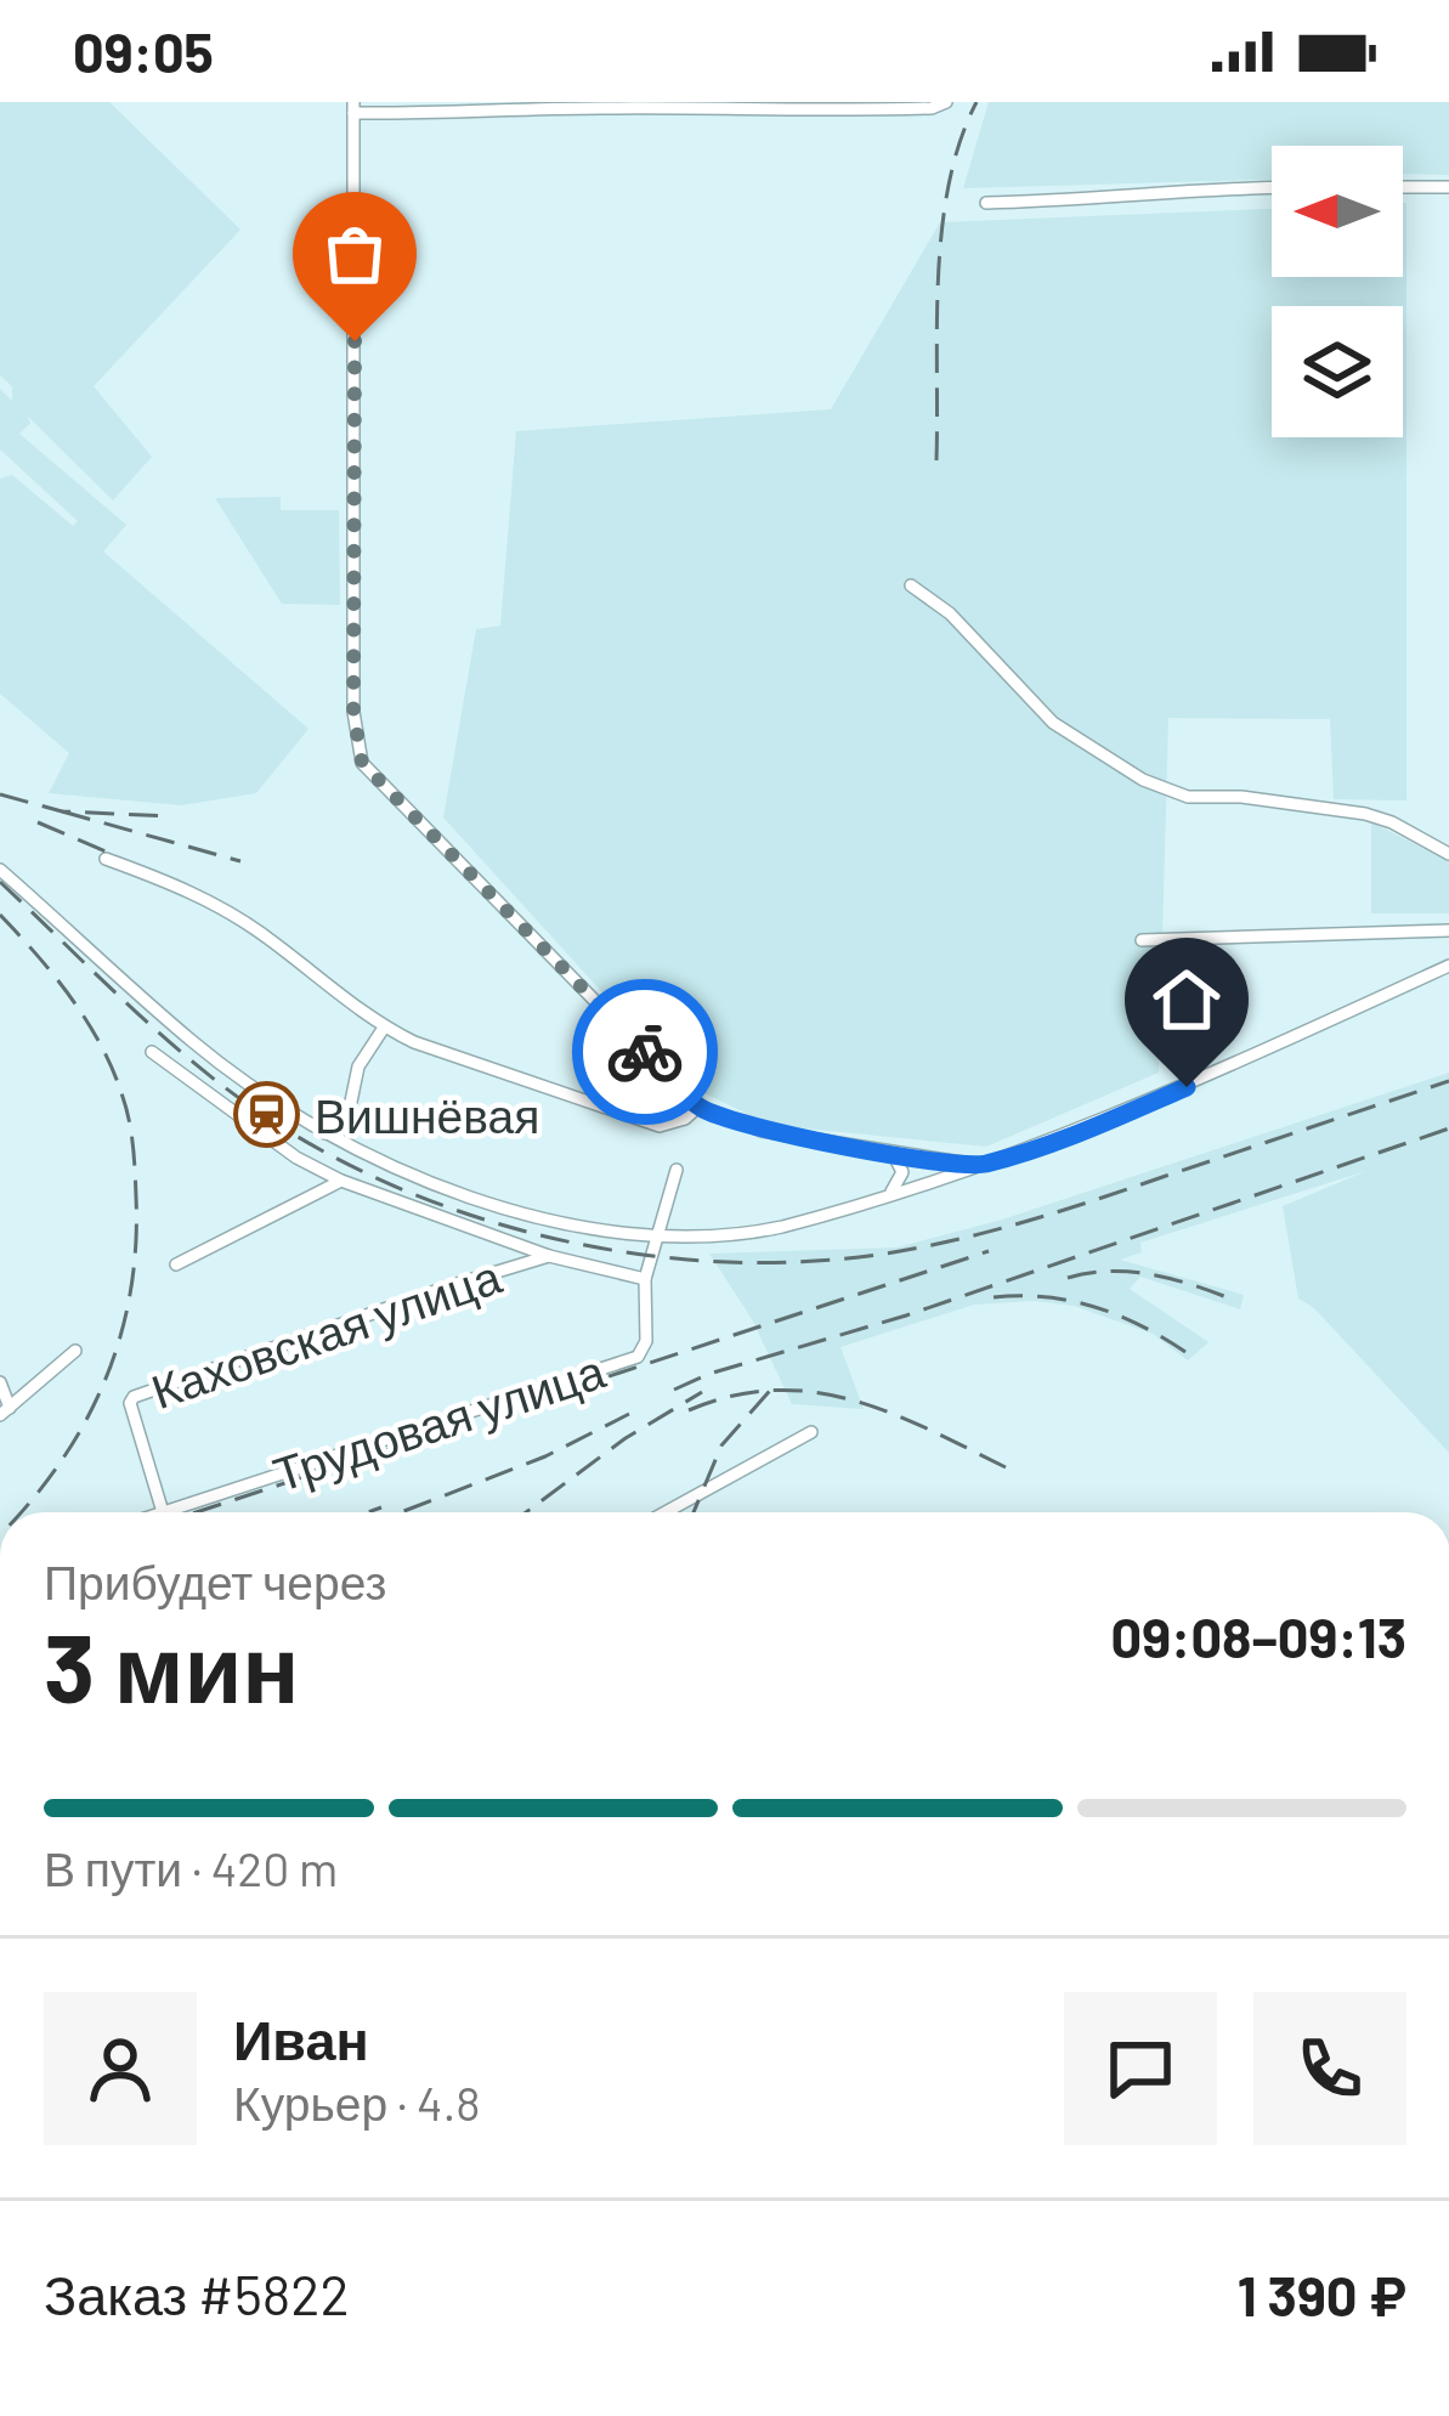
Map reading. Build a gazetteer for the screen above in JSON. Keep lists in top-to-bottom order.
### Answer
{
  "streets": {
    "street": ["Каховская улица", "Трудовая улица"]
  },
  "crossings": [
    ["Каховская улица", "Трудовая улица"]
  ],
  "places": {
    "station": ["Вишнёвая"]
  },
  "north": "left",
  "page": {
    "status": "09:05",
    "heading": ["3 мин", "Прибудет через", "09:08–09:13"],
    "panel": [
      "Иван",
      "Курьер · 4.8",
      "Заказ #5822",
      "1 390 ₽"
    ],
    "bar": "В пути · 420 m"
  }
}
